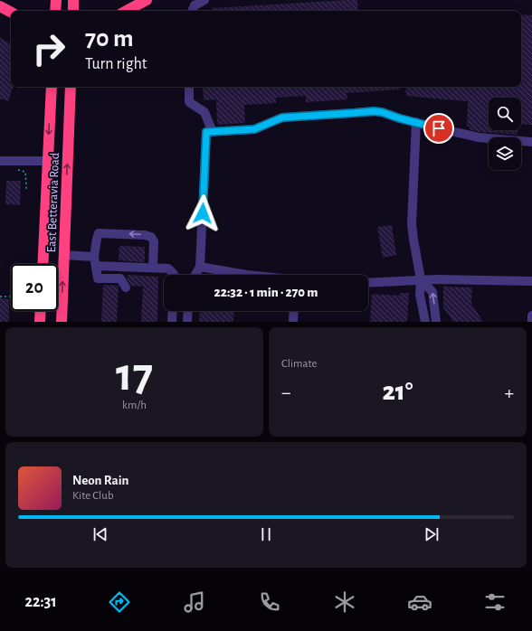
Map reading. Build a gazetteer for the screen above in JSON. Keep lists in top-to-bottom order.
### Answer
{
  "streets": {
    "highway": ["East Betteravia Road"]
  },
  "page": {
    "turn": ["70 m", "Turn right"],
    "limit": "20",
    "trip": "22:32 · 1 min · 270 m",
    "tile": [
      ["17", "km/h"],
      "Climate"
    ],
    "heat": ["−", "21°", "+"],
    "song": ["Neon Rain", "Kite Club"],
    "tabs": "22:31"
  }
}
